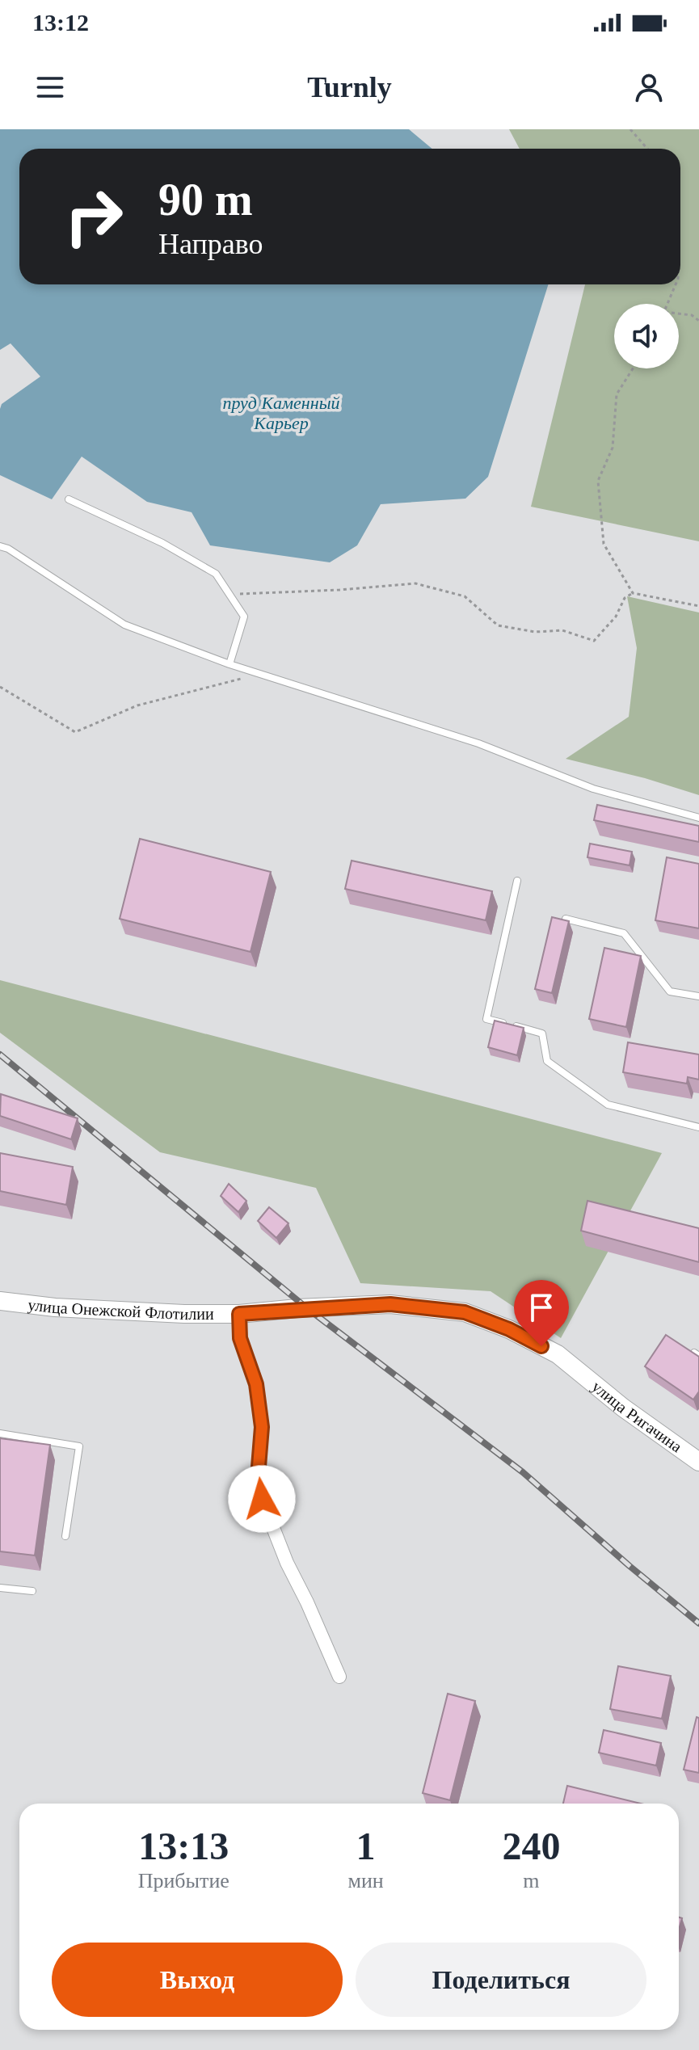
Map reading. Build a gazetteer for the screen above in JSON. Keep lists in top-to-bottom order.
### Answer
{
  "streets": {
    "main road": ["улица Ригачина"]
  },
  "water": ["пруд Каменный Карьер"],
  "page": {
    "status": "13:12",
    "header": "Turnly",
    "turn": ["90 m", "Направо"],
    "eta": [
      "13:13",
      "Прибытие",
      "1",
      "мин",
      "240",
      "m"
    ],
    "buttons": ["Выход", "Поделиться"]
  }
}
